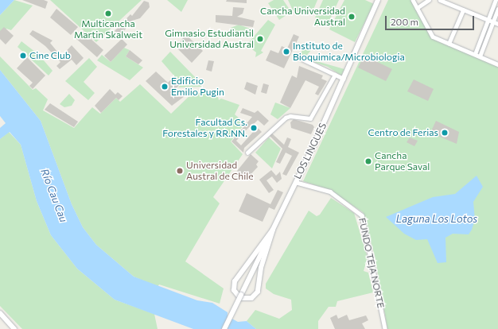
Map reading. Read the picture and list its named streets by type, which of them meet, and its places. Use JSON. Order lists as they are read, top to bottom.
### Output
{
  "streets": {
    "main road": ["LOS LINGUES"],
    "street": ["FUNDO TEJA NORTE"]
  },
  "crossings": [
    ["LOS LINGUES", "FUNDO TEJA NORTE"]
  ],
  "water": ["Río Cau Cau", "Laguna Los Lotos"],
  "places": [
    "Multicancha Martin Skalweit",
    "Cancha Universidad Austral",
    "Gimnasio Estudiantil Universidad Austral",
    "Instituto de Bioquimica/Microbiologia",
    "Cine Club",
    "Edificio Emilio Pugin",
    "Facultad Cs. Forestales y RR.NN.",
    "Centro de Ferias",
    "Cancha Parque Saval",
    "Universidad Austral de Chile"
  ],
  "scale_bar": "200 m"
}
